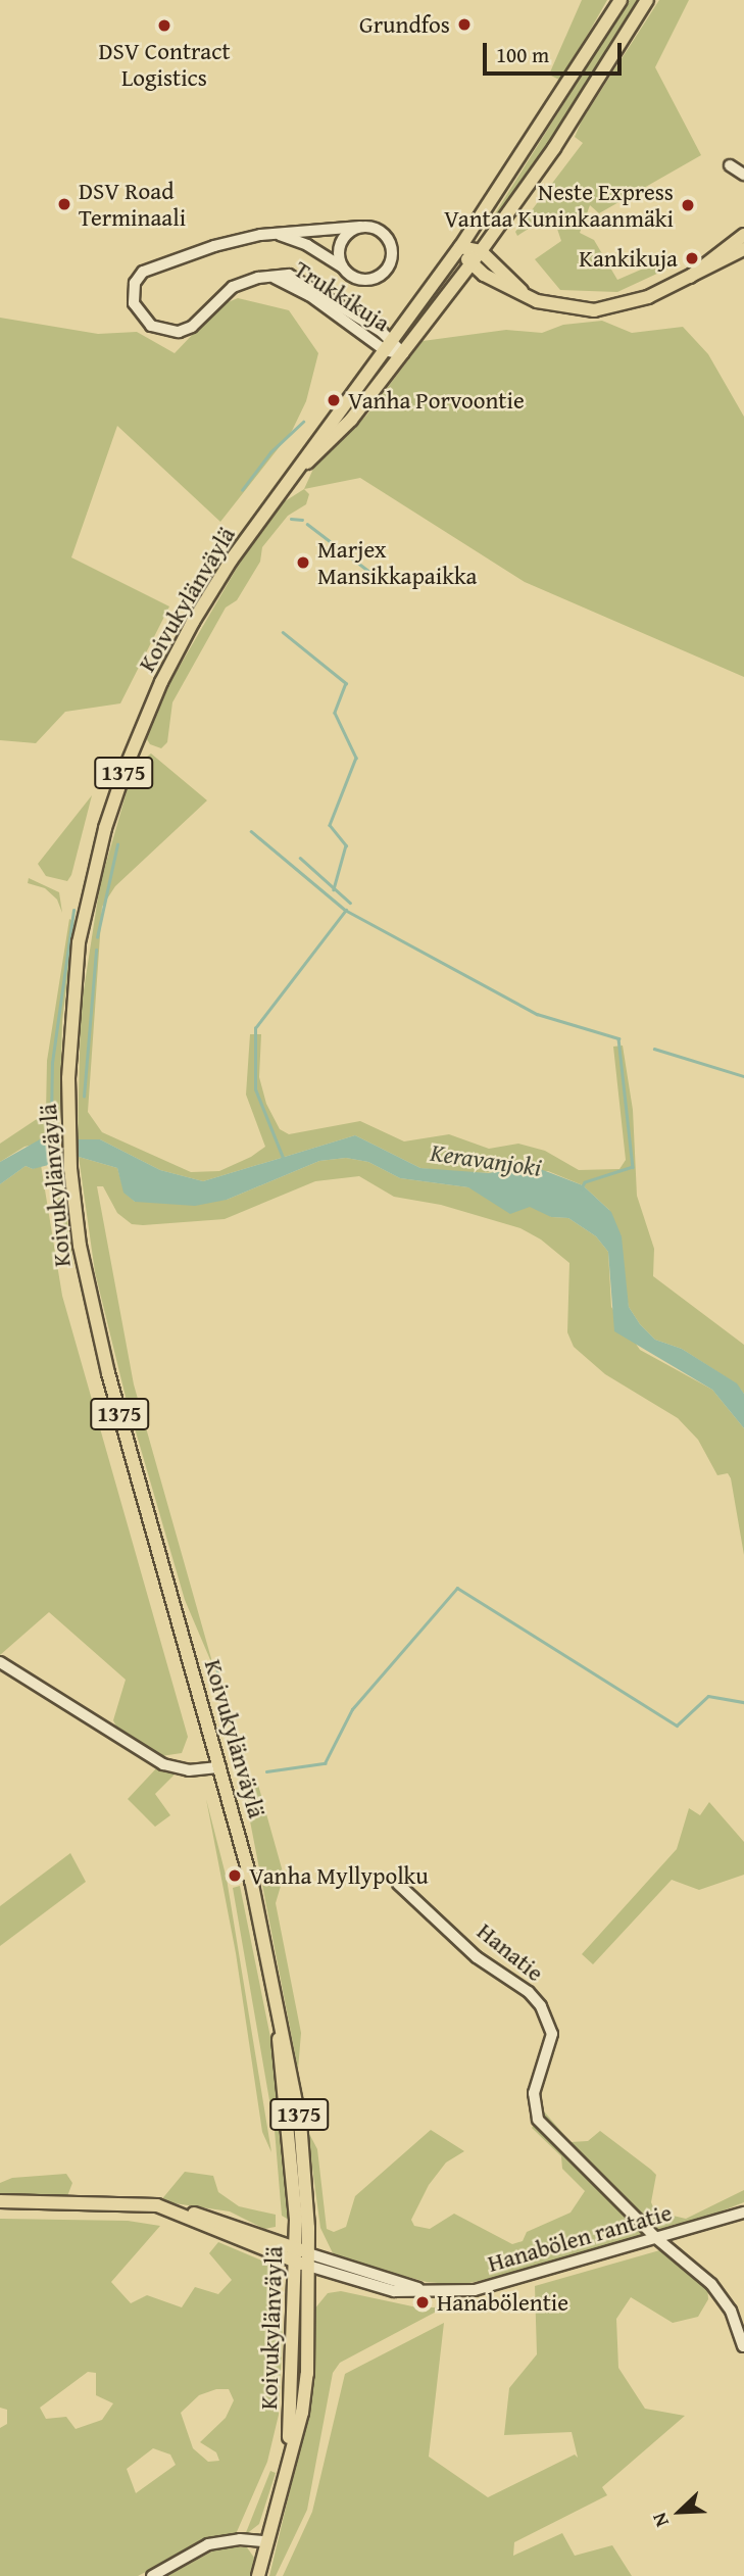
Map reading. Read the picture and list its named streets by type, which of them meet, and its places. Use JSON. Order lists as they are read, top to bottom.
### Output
{
  "streets": {
    "main road": ["Koivukylänväylä", "1375"],
    "street": ["Trukkikuja", "Hanatie", "Hanabölen rantatie"]
  },
  "crossings": [
    ["Trukkikuja", "Koivukylänväylä"],
    ["Koivukylänväylä", "Hanabölen rantatie"],
    ["Hanatie", "Hanabölen rantatie"]
  ],
  "water": ["Keravanjoki"],
  "places": [
    "Grundfos",
    "DSV Contract Logistics",
    "DSV Road Terminaali",
    "Neste Express Vantaa Kuninkaanmäki",
    "Kankikuja",
    "Vanha Porvoontie",
    "Marjex Mansikkapaikka",
    "Vanha Myllypolku",
    "Hanabölentie"
  ],
  "scale_bar": "100 m",
  "north": "bottom left"
}
